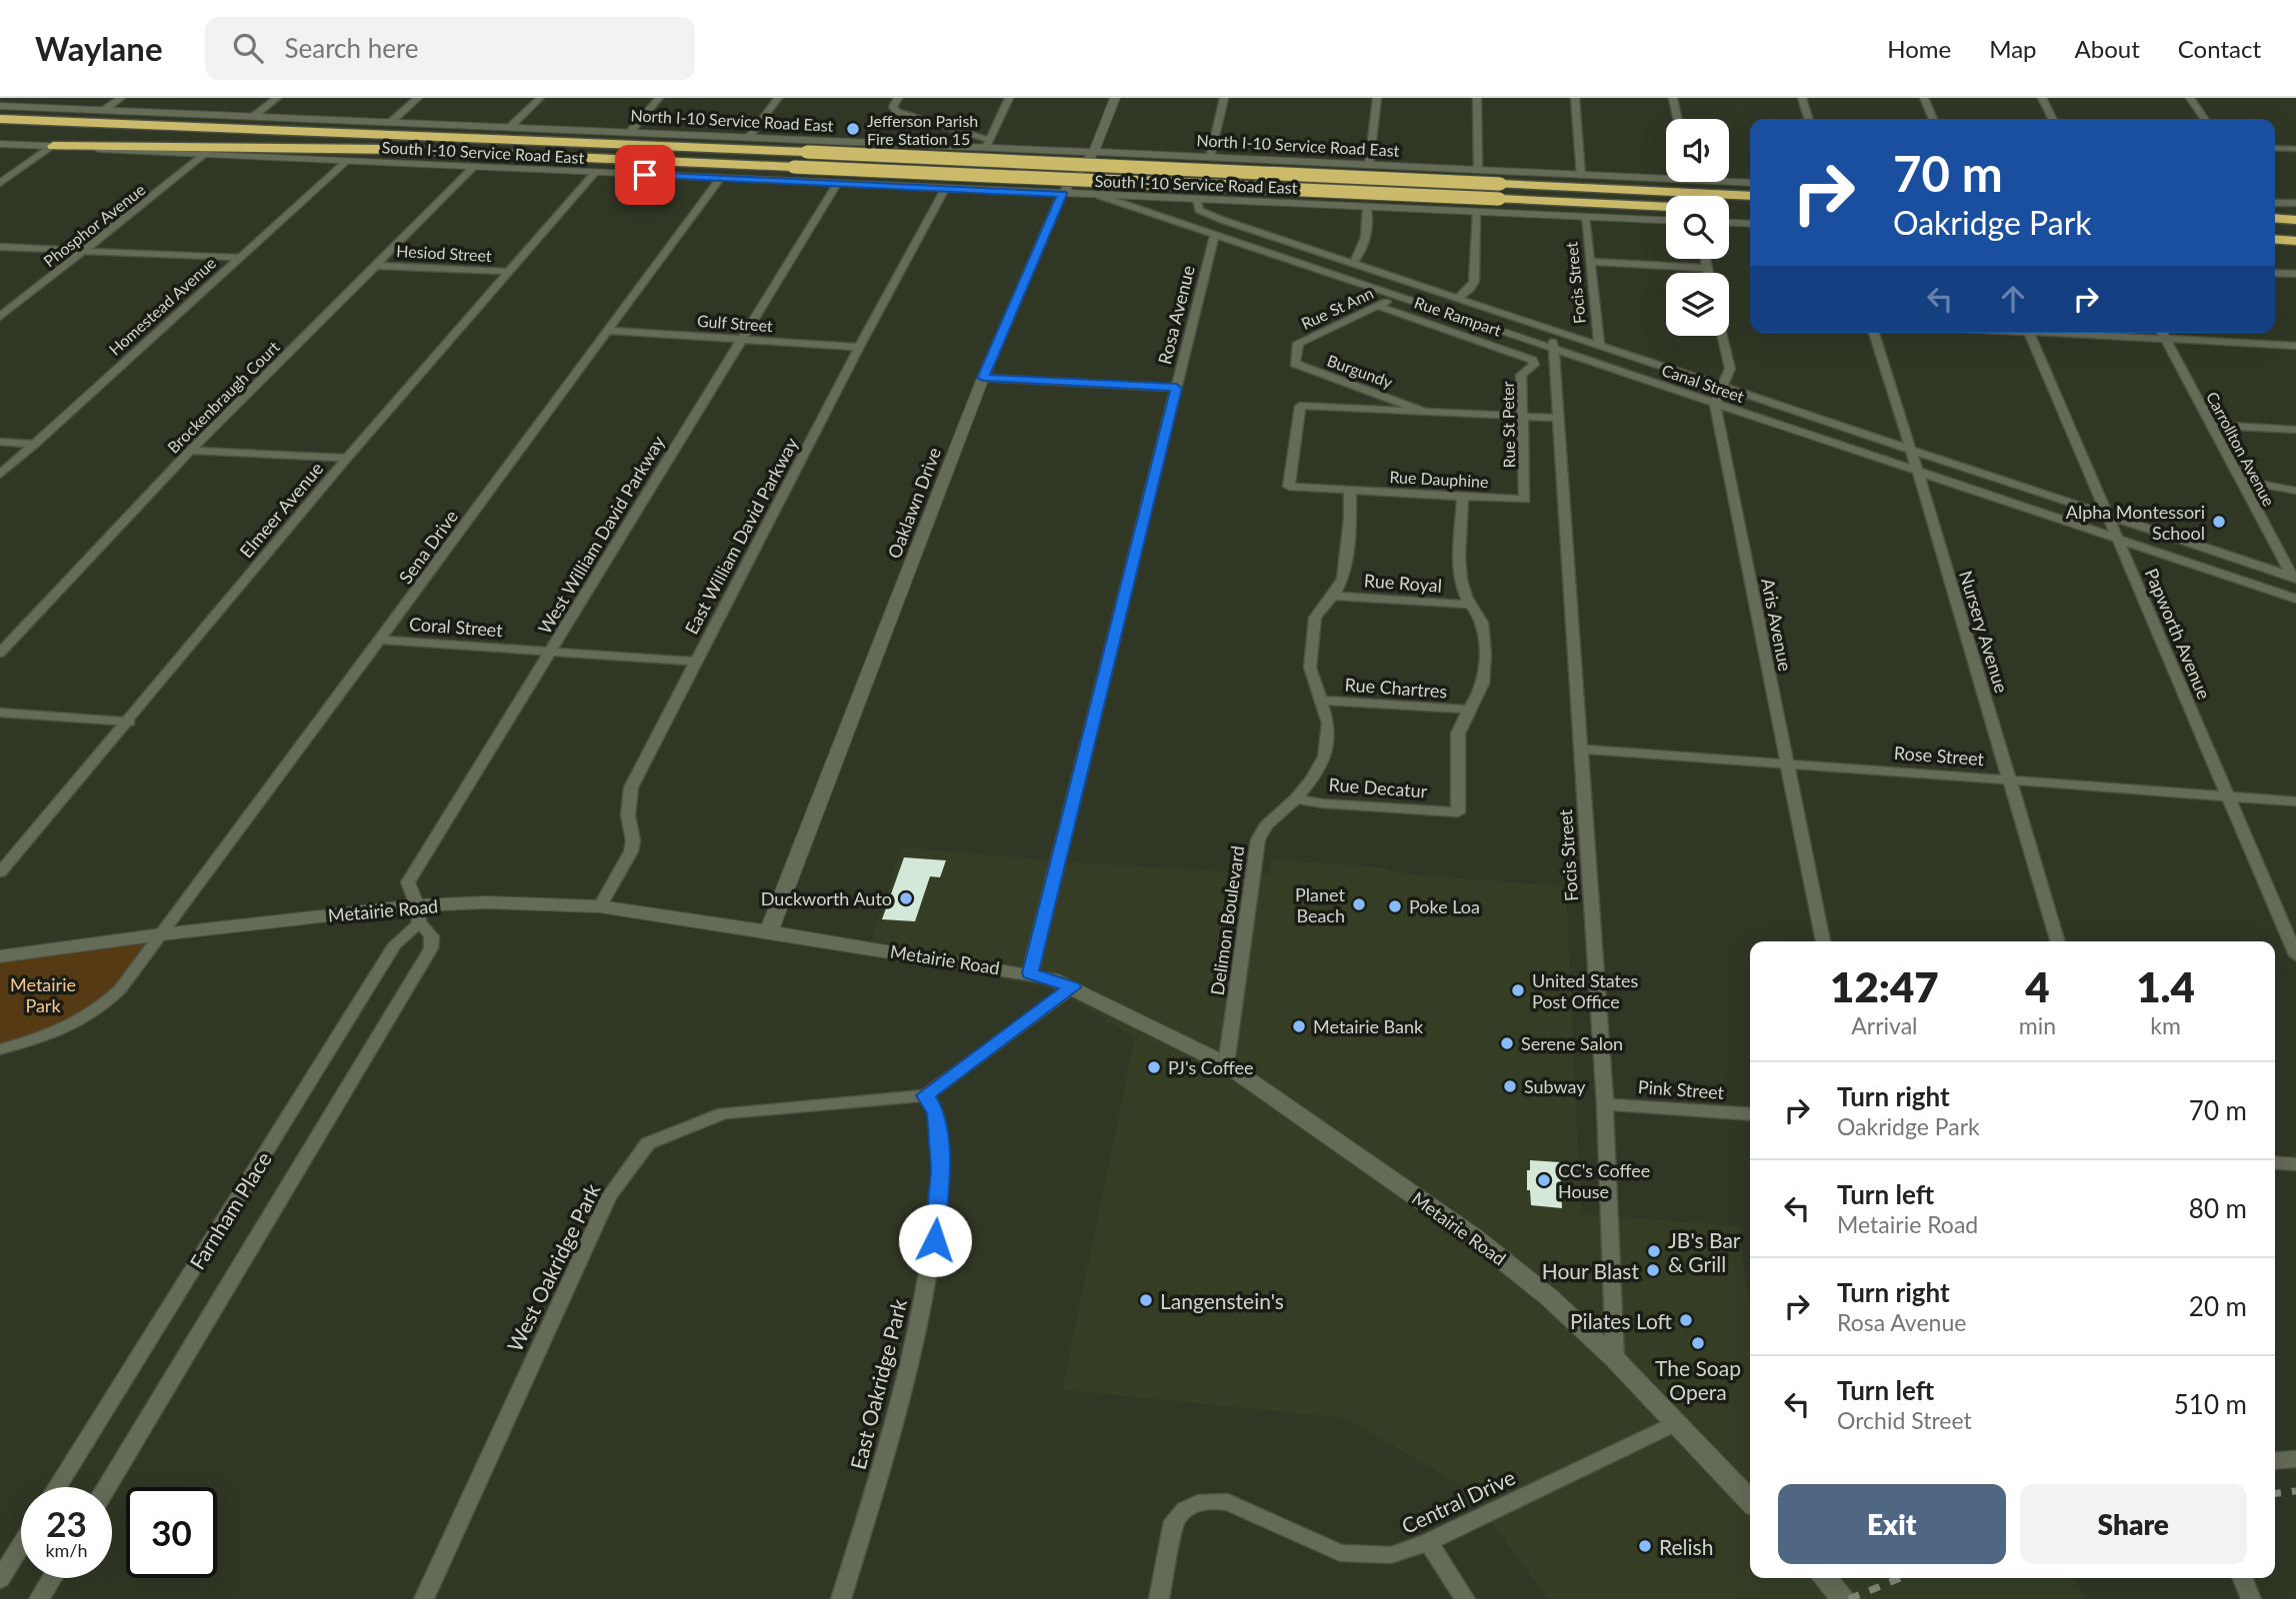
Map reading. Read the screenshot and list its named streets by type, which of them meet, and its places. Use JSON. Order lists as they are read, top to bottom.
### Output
{
  "streets": {
    "street": [
      "North I-10 Service Road East",
      "South I-10 Service Road East",
      "Phosphor Avenue",
      "Hesiod Street",
      "Focis Street",
      "Homestead Avenue",
      "Rue St Ann",
      "Rosa Avenue",
      "Rue Rampart",
      "Gulf Street",
      "Burgundy",
      "Canal Street",
      "Brockenbraugh Court",
      "Rue St Peter",
      "Carrollton Avenue",
      "Rue Dauphine",
      "Oaklawn Drive",
      "Elmeer Avenue",
      "West William David Parkway",
      "East William David Parkway",
      "Sena Drive",
      "Rue Royal",
      "Aris Avenue",
      "Coral Street",
      "Nursery Avenue",
      "Papworth Avenue",
      "Rue Chartres",
      "Rose Street",
      "Rue Decatur",
      "Metairie Road",
      "Delimon Boulevard",
      "Pink Street",
      "Farnham Place",
      "West Oakridge Park",
      "East Oakridge Park",
      "Central Drive"
    ]
  },
  "crossings": [
    ["North I-10 Service Road East", "Oaklawn Drive"],
    ["South I-10 Service Road East", "Phosphor Avenue"],
    ["South I-10 Service Road East", "Focis Street"],
    ["South I-10 Service Road East", "Homestead Avenue"],
    ["South I-10 Service Road East", "Canal Street"],
    ["South I-10 Service Road East", "Brockenbraugh Court"],
    ["South I-10 Service Road East", "Oaklawn Drive"],
    ["South I-10 Service Road East", "Elmeer Avenue"],
    ["South I-10 Service Road East", "West William David Parkway"],
    ["South I-10 Service Road East", "East William David Parkway"],
    ["South I-10 Service Road East", "Sena Drive"],
    ["Hesiod Street", "Brockenbraugh Court"],
    ["Hesiod Street", "Elmeer Avenue"],
    ["Focis Street", "Burgundy"],
    ["Focis Street", "Canal Street"],
    ["Focis Street", "Rose Street"],
    ["Focis Street", "Metairie Road"],
    ["Focis Street", "Pink Street"],
    ["Rue St Ann", "Rue Rampart"],
    ["Rue St Ann", "Burgundy"],
    ["Rue St Ann", "Canal Street"],
    ["Rosa Avenue", "Canal Street"],
    ["Rosa Avenue", "Metairie Road"],
    ["Rue Rampart", "Rue St Peter"],
    ["Gulf Street", "West William David Parkway"],
    ["Gulf Street", "East William David Parkway"],
    ["Gulf Street", "Sena Drive"],
    ["Burgundy", "Rue St Peter"],
    ["Burgundy", "Rue Dauphine"],
    ["Canal Street", "Carrollton Avenue"],
    ["Canal Street", "Aris Avenue"],
    ["Canal Street", "Nursery Avenue"],
    ["Canal Street", "Papworth Avenue"],
    ["Rue St Peter", "Rue Dauphine"],
    ["Oaklawn Drive", "Metairie Road"],
    ["West William David Parkway", "Coral Street"],
    ["West William David Parkway", "Metairie Road"],
    ["West William David Parkway", "Farnham Place"],
    ["East William David Parkway", "Coral Street"],
    ["East William David Parkway", "Metairie Road"],
    ["Sena Drive", "Coral Street"],
    ["Sena Drive", "Metairie Road"],
    ["Aris Avenue", "Rose Street"],
    ["Nursery Avenue", "Rose Street"],
    ["Papworth Avenue", "Rose Street"],
    ["Rue Chartres", "Rue Decatur"],
    ["Rue Decatur", "Delimon Boulevard"],
    ["Metairie Road", "Delimon Boulevard"],
    ["Metairie Road", "Farnham Place"],
    ["Metairie Road", "Central Drive"],
    ["West Oakridge Park", "East Oakridge Park"]
  ],
  "parks": ["Metairie Park"],
  "places": [
    "Jefferson Parish Fire Station 15",
    "Alpha Montessori School",
    "Duckworth Auto",
    "Planet Beach",
    "Poke Loa",
    "United States Post Office",
    "Metairie Bank",
    "Serene Salon",
    "PJ's Coffee",
    "Subway",
    "CC's Coffee House",
    "JB's Bar & Grill",
    "Hour Blast",
    "Langenstein's",
    "Pilates Loft",
    "The Soap Opera",
    "Relish"
  ],
  "page": {
    "header": "Waylane",
    "search": "Search here",
    "nav": [
      "Home",
      "Map",
      "About",
      "Contact"
    ],
    "turn": ["70 m", "Oakridge Park"],
    "eta": [
      "12:47",
      "Arrival",
      "4",
      "min",
      "1.4",
      "km"
    ],
    "list": [
      {
        "name": "Turn right",
        "note": "Oakridge Park",
        "value": "70 m"
      },
      {
        "name": "Turn left",
        "note": "Metairie Road",
        "value": "80 m"
      },
      {
        "name": "Turn right",
        "note": "Rosa Avenue",
        "value": "20 m"
      },
      {
        "name": "Turn left",
        "note": "Orchid Street",
        "value": "510 m"
      }
    ],
    "buttons": ["Exit", "Share"],
    "speed": "23 km/h",
    "limit": "30"
  }
}
